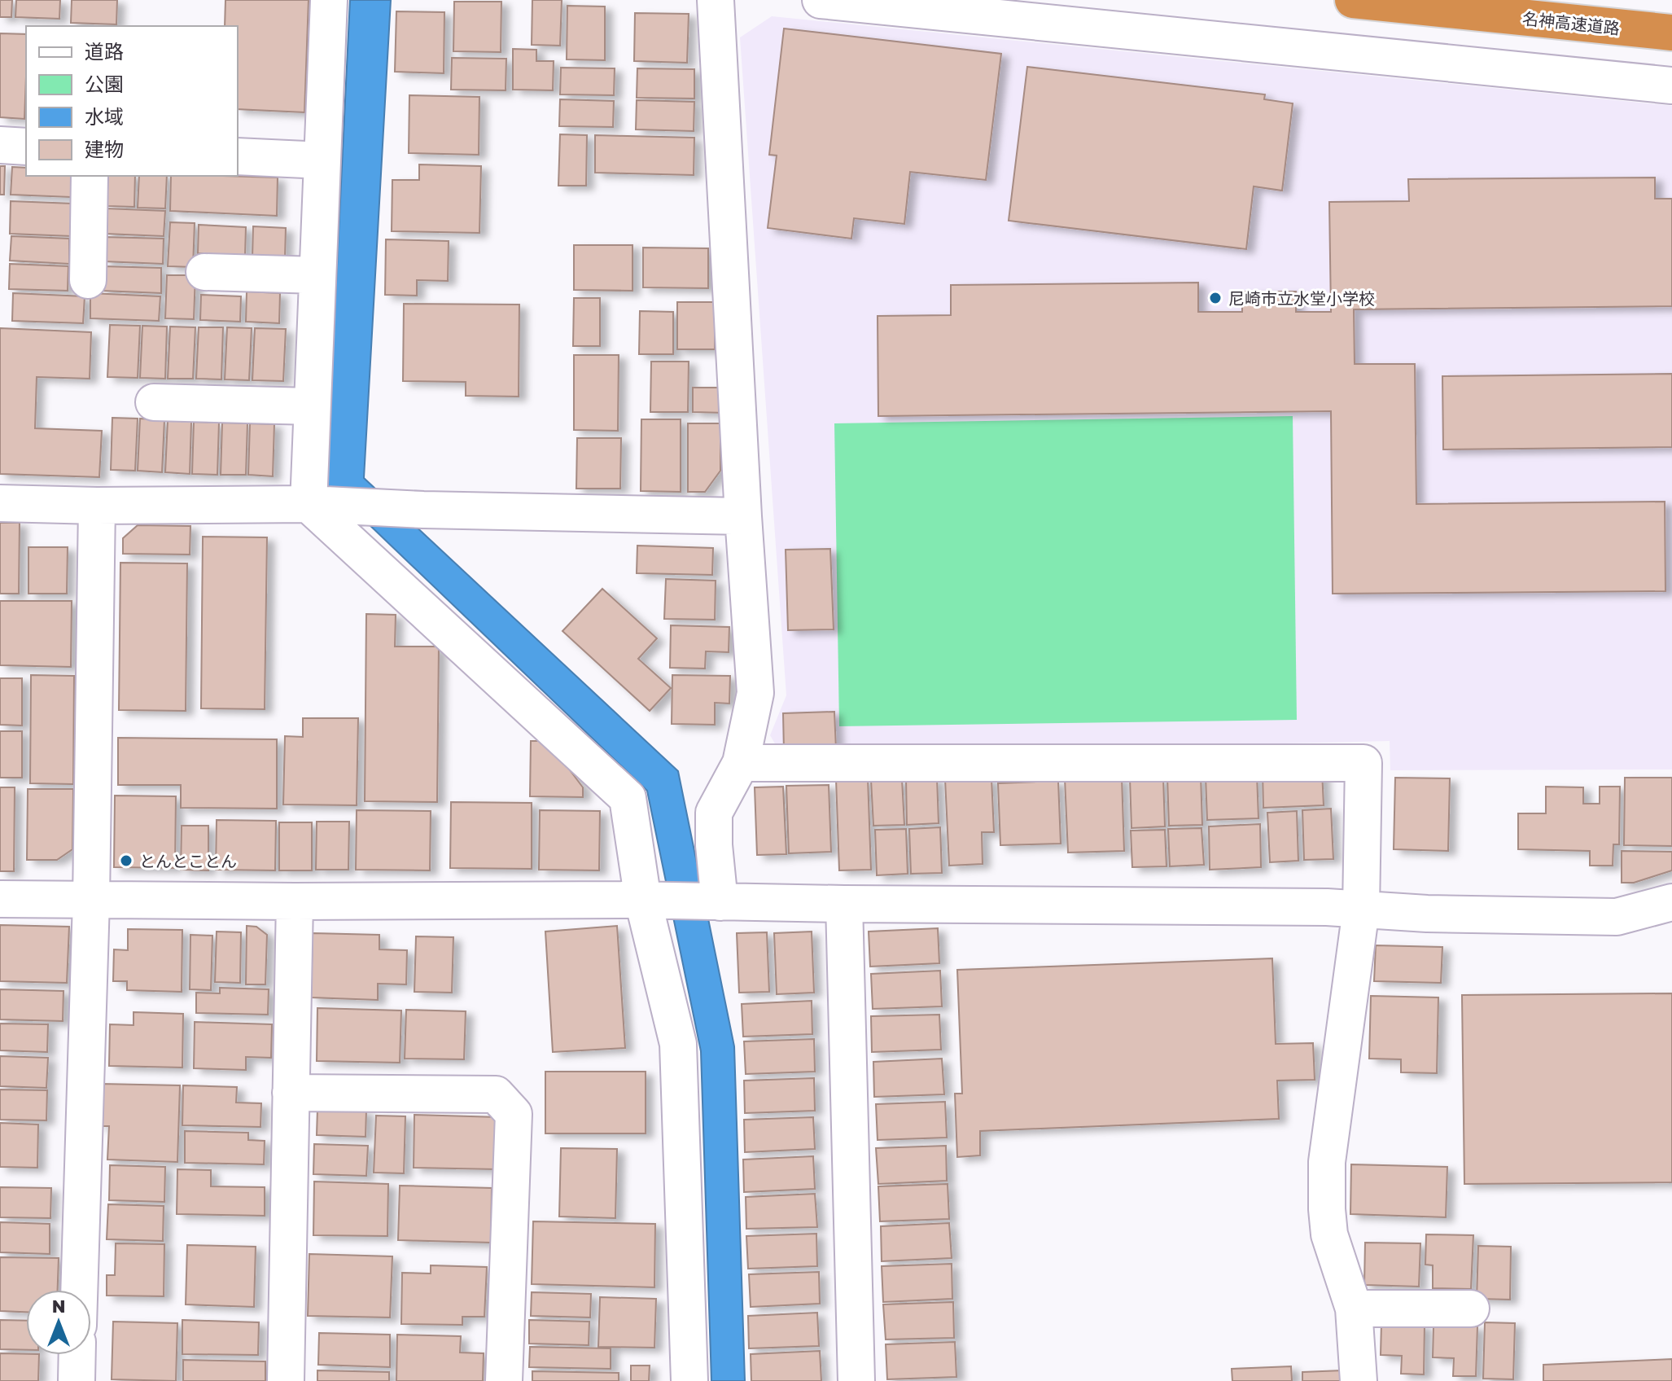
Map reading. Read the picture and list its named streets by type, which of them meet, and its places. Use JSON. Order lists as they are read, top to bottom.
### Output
{
  "streets": {
    "highway": ["名神高速道路"]
  },
  "places": ["尼崎市立水堂小学校", "とんとことん"],
  "legend": [
    "道路",
    "公園",
    "水域",
    "建物"
  ],
  "north": "top"
}
